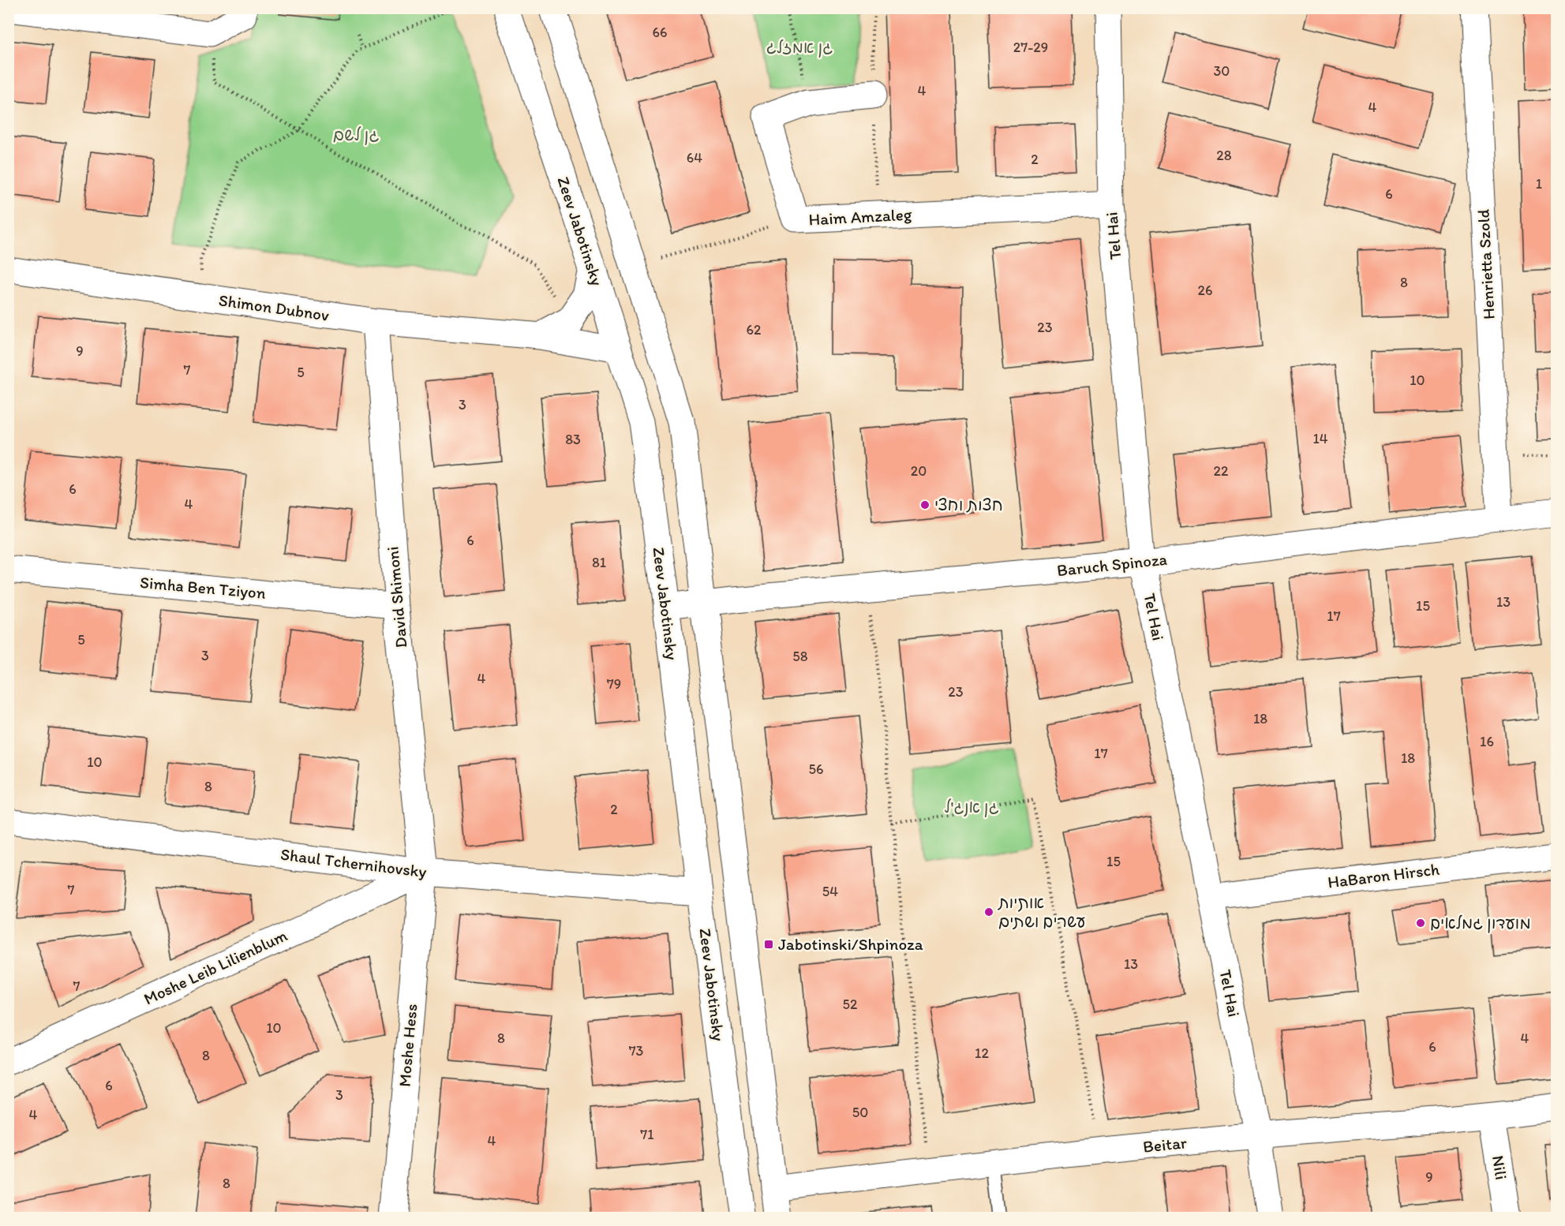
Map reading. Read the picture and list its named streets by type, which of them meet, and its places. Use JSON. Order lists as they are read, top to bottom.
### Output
{
  "streets": {
    "street": [
      "Haim Amzaleg",
      "Zeev Jabotinsky",
      "Tel Hai",
      "Henrietta Szold",
      "Shimon Dubnov",
      "Baruch Spinoza",
      "Simha Ben Tziyon",
      "David Shimoni",
      "Shaul Tchernihovsky",
      "HaBaron Hirsch",
      "Moshe Leib Lilienblum",
      "Moshe Hess",
      "Beitar",
      "Nili"
    ]
  },
  "crossings": [
    ["Haim Amzaleg", "Tel Hai"],
    ["Zeev Jabotinsky", "Shimon Dubnov"],
    ["Zeev Jabotinsky", "Baruch Spinoza"],
    ["Zeev Jabotinsky", "Shaul Tchernihovsky"],
    ["Tel Hai", "Baruch Spinoza"],
    ["Tel Hai", "HaBaron Hirsch"],
    ["Tel Hai", "Beitar"],
    ["Henrietta Szold", "Baruch Spinoza"],
    ["Shimon Dubnov", "David Shimoni"],
    ["Simha Ben Tziyon", "David Shimoni"],
    ["David Shimoni", "Shaul Tchernihovsky"],
    ["David Shimoni", "Moshe Leib Lilienblum"],
    ["David Shimoni", "Moshe Hess"],
    ["Shaul Tchernihovsky", "Moshe Leib Lilienblum"],
    ["Shaul Tchernihovsky", "Moshe Hess"],
    ["Moshe Leib Lilienblum", "Moshe Hess"],
    ["Beitar", "Nili"]
  ],
  "parks": ["גן אמזלג", "גן לשם", "גן אנג'ל"],
  "places": {
    "other": ["חצות וחצי", "אותיות עשרים ושתים", "מועדון גמלאים"],
    "transit": ["Jabotinski/Shpinoza"]
  },
  "house_numbers": [
    "66",
    "27-29",
    "30",
    "4",
    "4",
    "28",
    "64",
    "2",
    "1",
    "6",
    "8",
    "26",
    "23",
    "62",
    "9",
    "7",
    "5",
    "10",
    "3",
    "14",
    "83",
    "20",
    "22",
    "6",
    "4",
    "6",
    "81",
    "13",
    "15",
    "17",
    "5",
    "3",
    "58",
    "4",
    "79",
    "23",
    "18",
    "16",
    "17",
    "18",
    "10",
    "56",
    "8",
    "2",
    "15",
    "7",
    "54",
    "13",
    "7",
    "52",
    "10",
    "8",
    "4",
    "6",
    "73",
    "12",
    "8",
    "6",
    "3",
    "50",
    "4",
    "71",
    "4",
    "9",
    "8"
  ]
}
